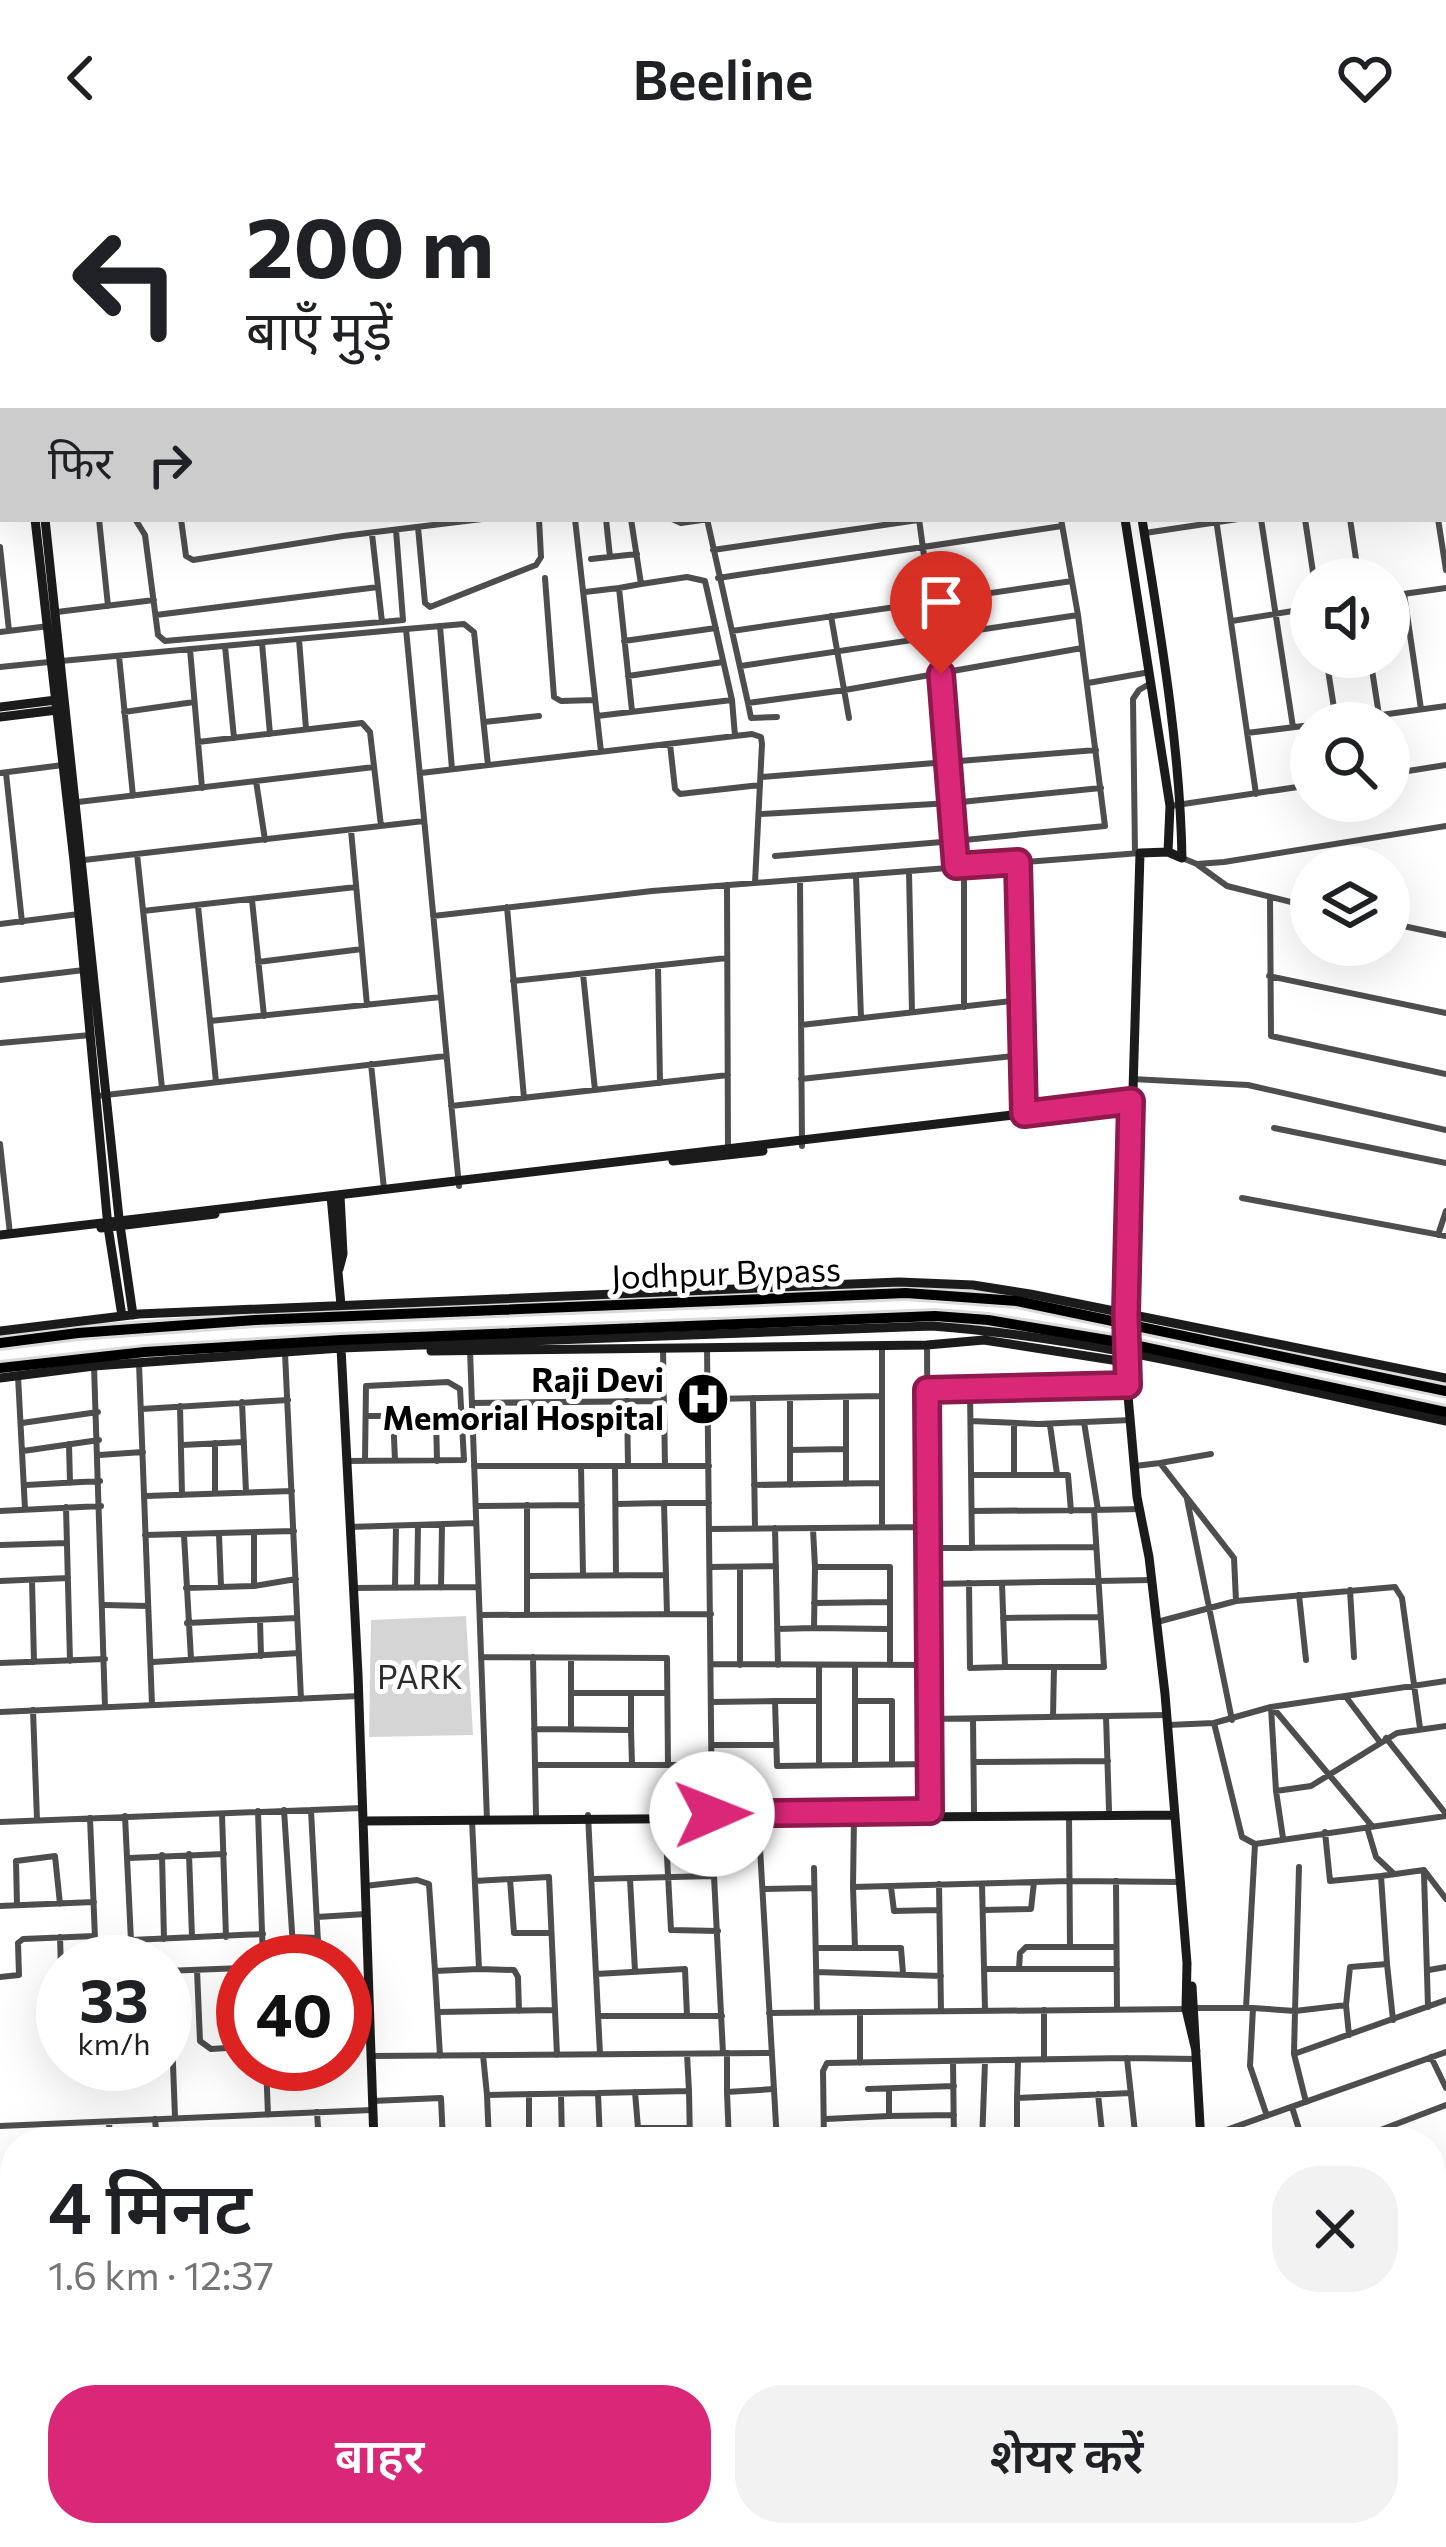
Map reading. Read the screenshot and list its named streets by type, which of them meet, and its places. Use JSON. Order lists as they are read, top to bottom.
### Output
{
  "streets": {
    "highway": ["Jodhpur Bypass"]
  },
  "parks": ["PARK"],
  "places": {
    "hospital": ["Raji Devi Memorial Hospital"]
  },
  "page": {
    "header": "Beeline",
    "turn": ["200 m", "बाएँ मुड़ें"],
    "then": "फिर",
    "speed": "33 km/h",
    "limit": "40",
    "heading": ["4 मिनट", "1.6 km · 12:37"],
    "buttons": ["बाहर", "शेयर करें"]
  }
}
